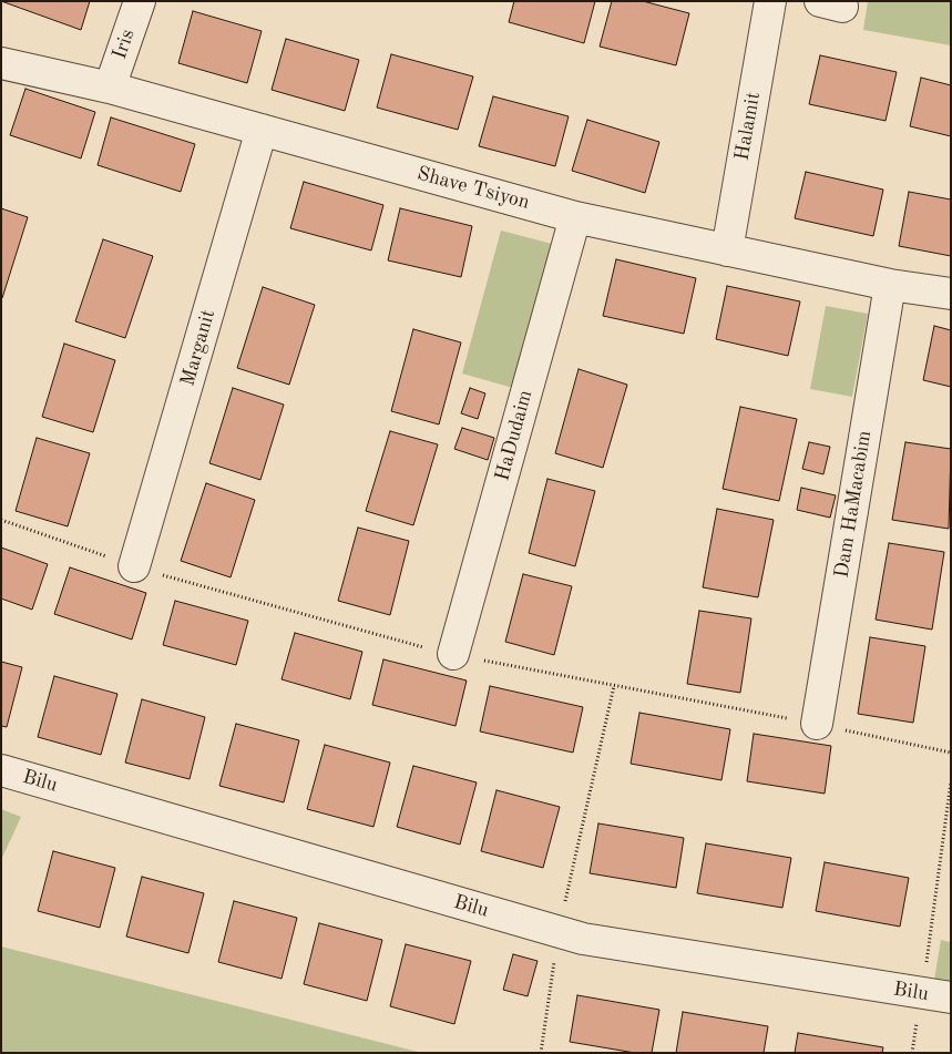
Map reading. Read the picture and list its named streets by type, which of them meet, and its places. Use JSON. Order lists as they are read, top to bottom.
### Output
{
  "streets": {
    "street": [
      "Iris",
      "Halamit",
      "Shave Tsiyon",
      "Marganit",
      "HaDudaim",
      "Dam HaMacabim",
      "Bilu"
    ]
  },
  "crossings": [
    ["Iris", "Shave Tsiyon"],
    ["Halamit", "Shave Tsiyon"],
    ["Shave Tsiyon", "Marganit"],
    ["Shave Tsiyon", "HaDudaim"],
    ["Shave Tsiyon", "Dam HaMacabim"]
  ]
}
